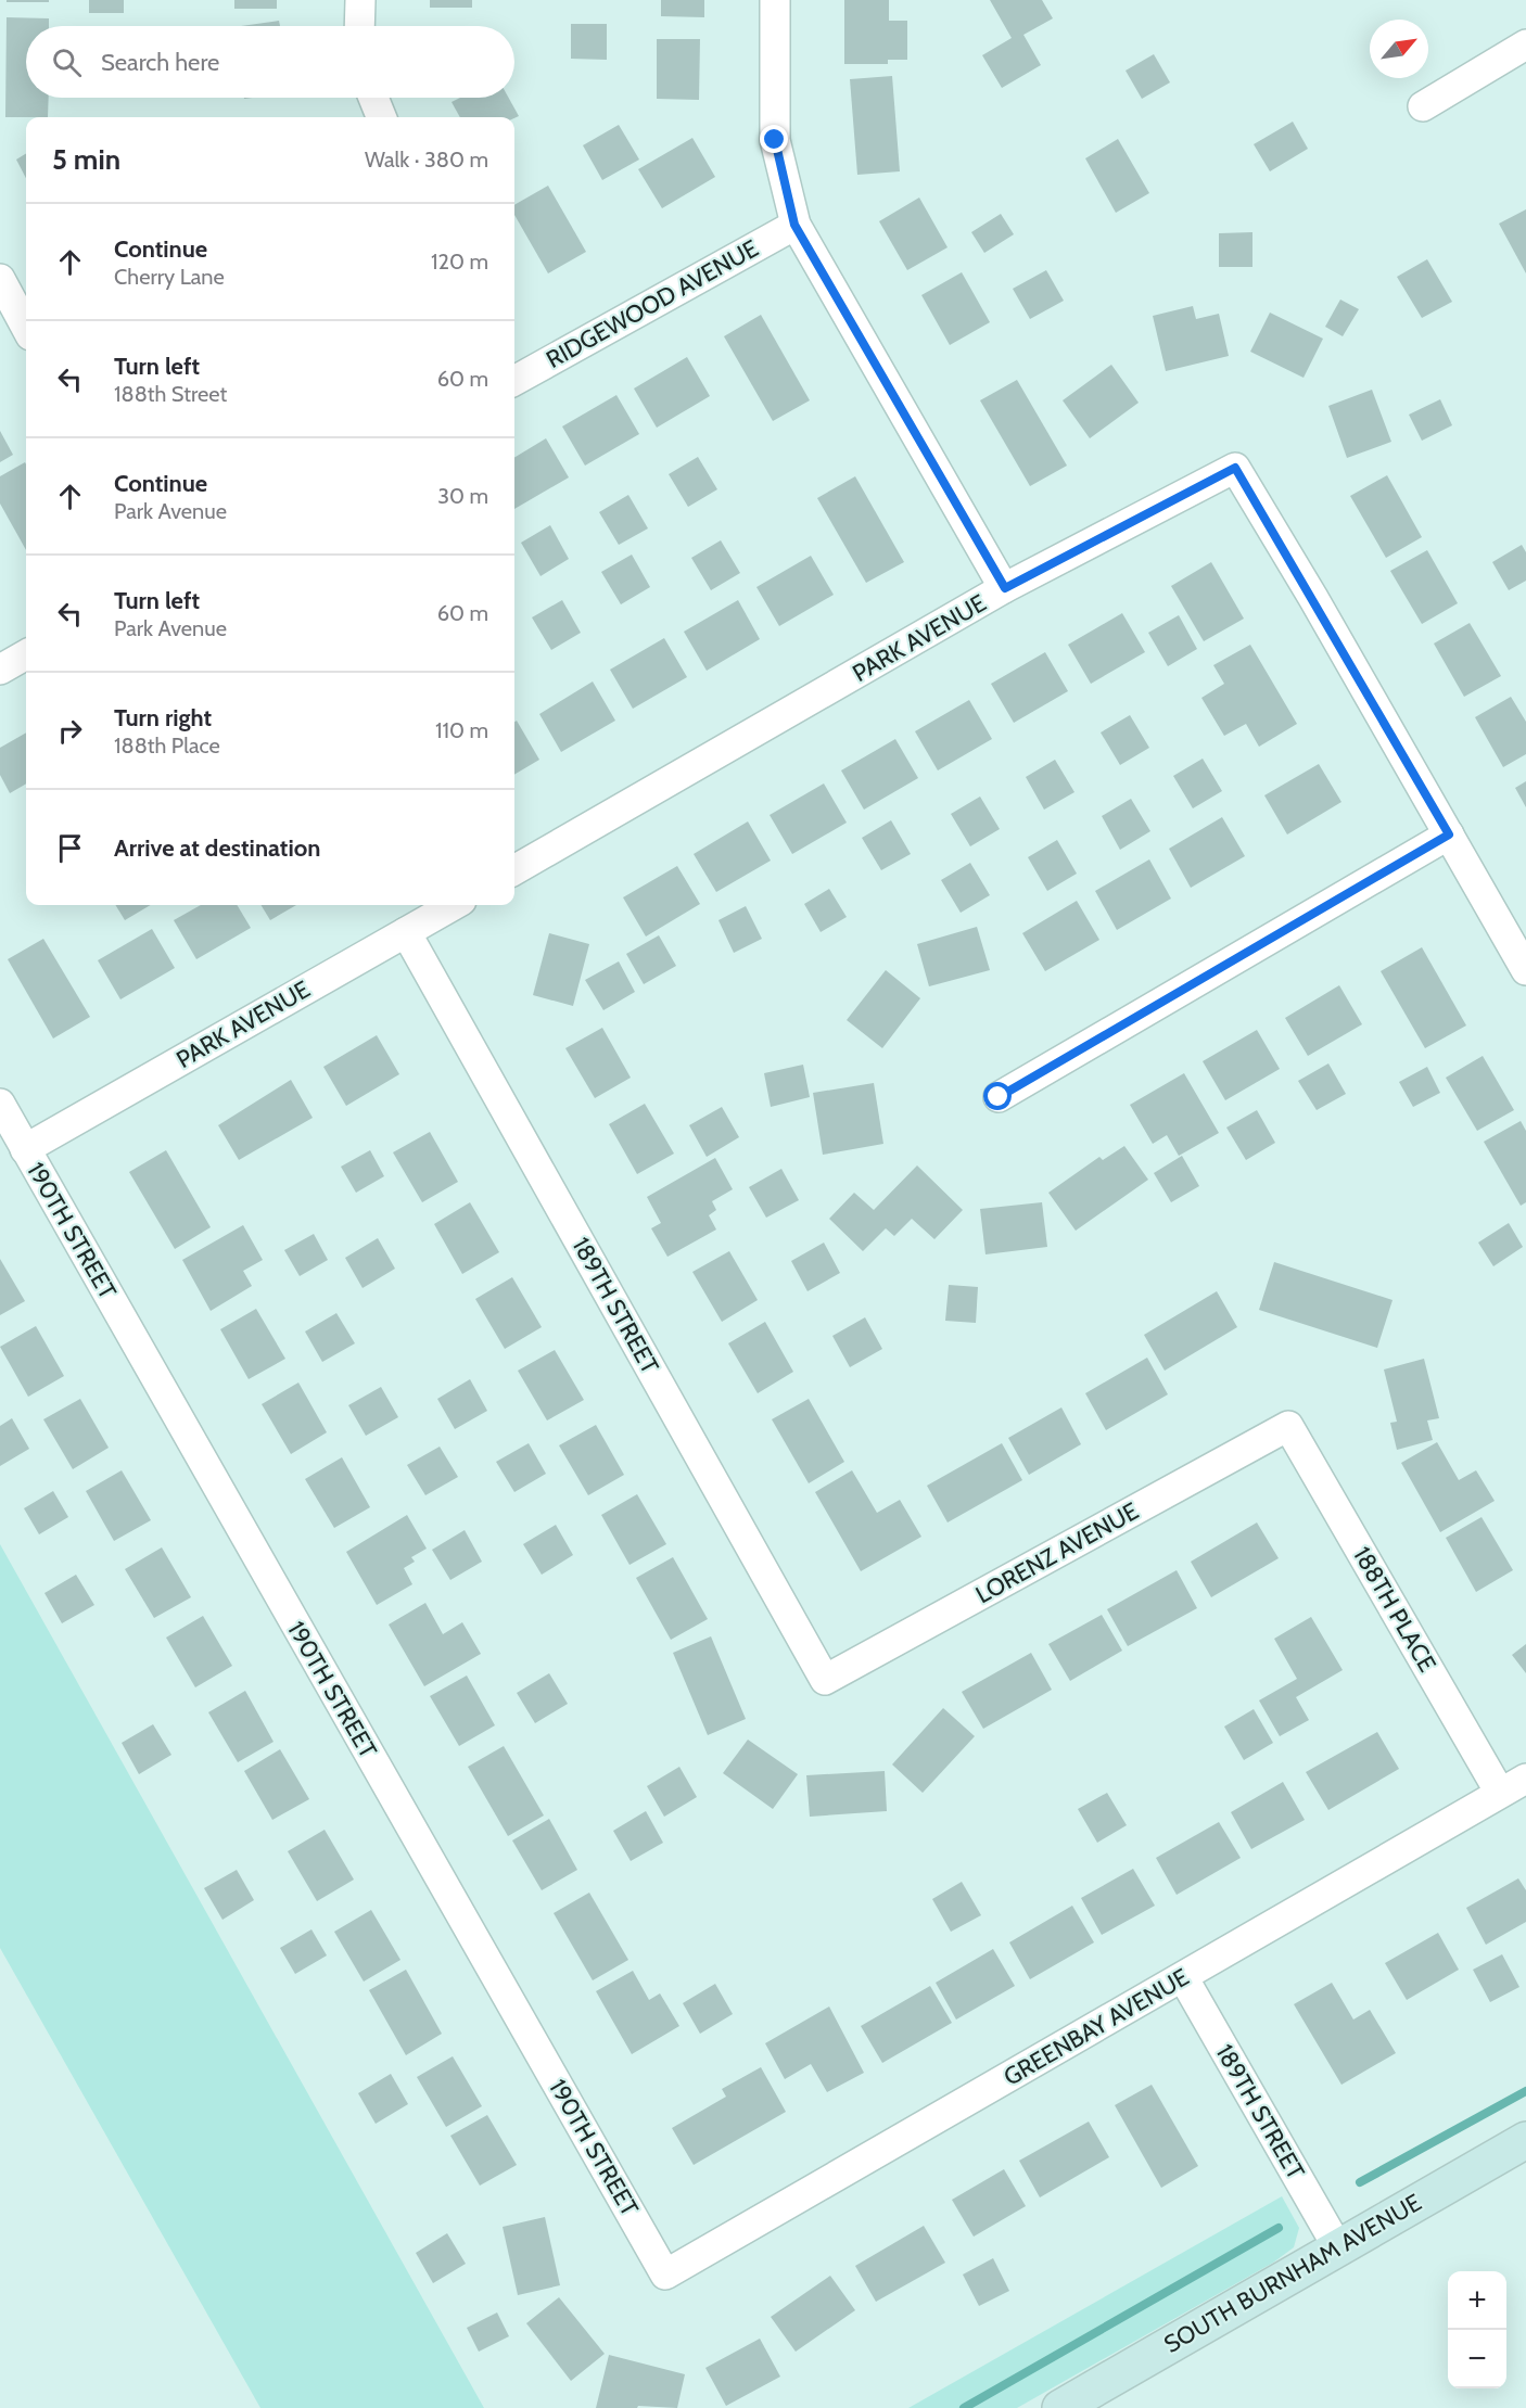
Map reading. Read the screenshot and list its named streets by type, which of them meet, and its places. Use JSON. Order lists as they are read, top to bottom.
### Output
{
  "streets": {
    "main road": ["SOUTH BURNHAM AVENUE"],
    "street": [
      "RIDGEWOOD AVENUE",
      "PARK AVENUE",
      "190TH STREET",
      "189TH STREET",
      "LORENZ AVENUE",
      "188TH PLACE",
      "GREENBAY AVENUE"
    ]
  },
  "crossings": [
    ["PARK AVENUE", "190TH STREET"],
    ["PARK AVENUE", "189TH STREET"],
    ["190TH STREET", "GREENBAY AVENUE"],
    ["189TH STREET", "LORENZ AVENUE"],
    ["189TH STREET", "GREENBAY AVENUE"],
    ["189TH STREET", "SOUTH BURNHAM AVENUE"],
    ["LORENZ AVENUE", "188TH PLACE"],
    ["188TH PLACE", "GREENBAY AVENUE"]
  ],
  "north": "top right",
  "page": {
    "search": "Search here",
    "heading": ["5 min", "Walk · 380 m"],
    "list": [
      ["Continue", "Cherry Lane", "120 m"],
      ["Turn left", "188th Street", "60 m"],
      ["Continue", "Park Avenue", "30 m"],
      ["Turn left", "Park Avenue", "60 m"],
      ["Turn right", "188th Place", "110 m"],
      "Arrive at destination"
    ],
    "map_buttons": ["+", "−"]
  }
}
